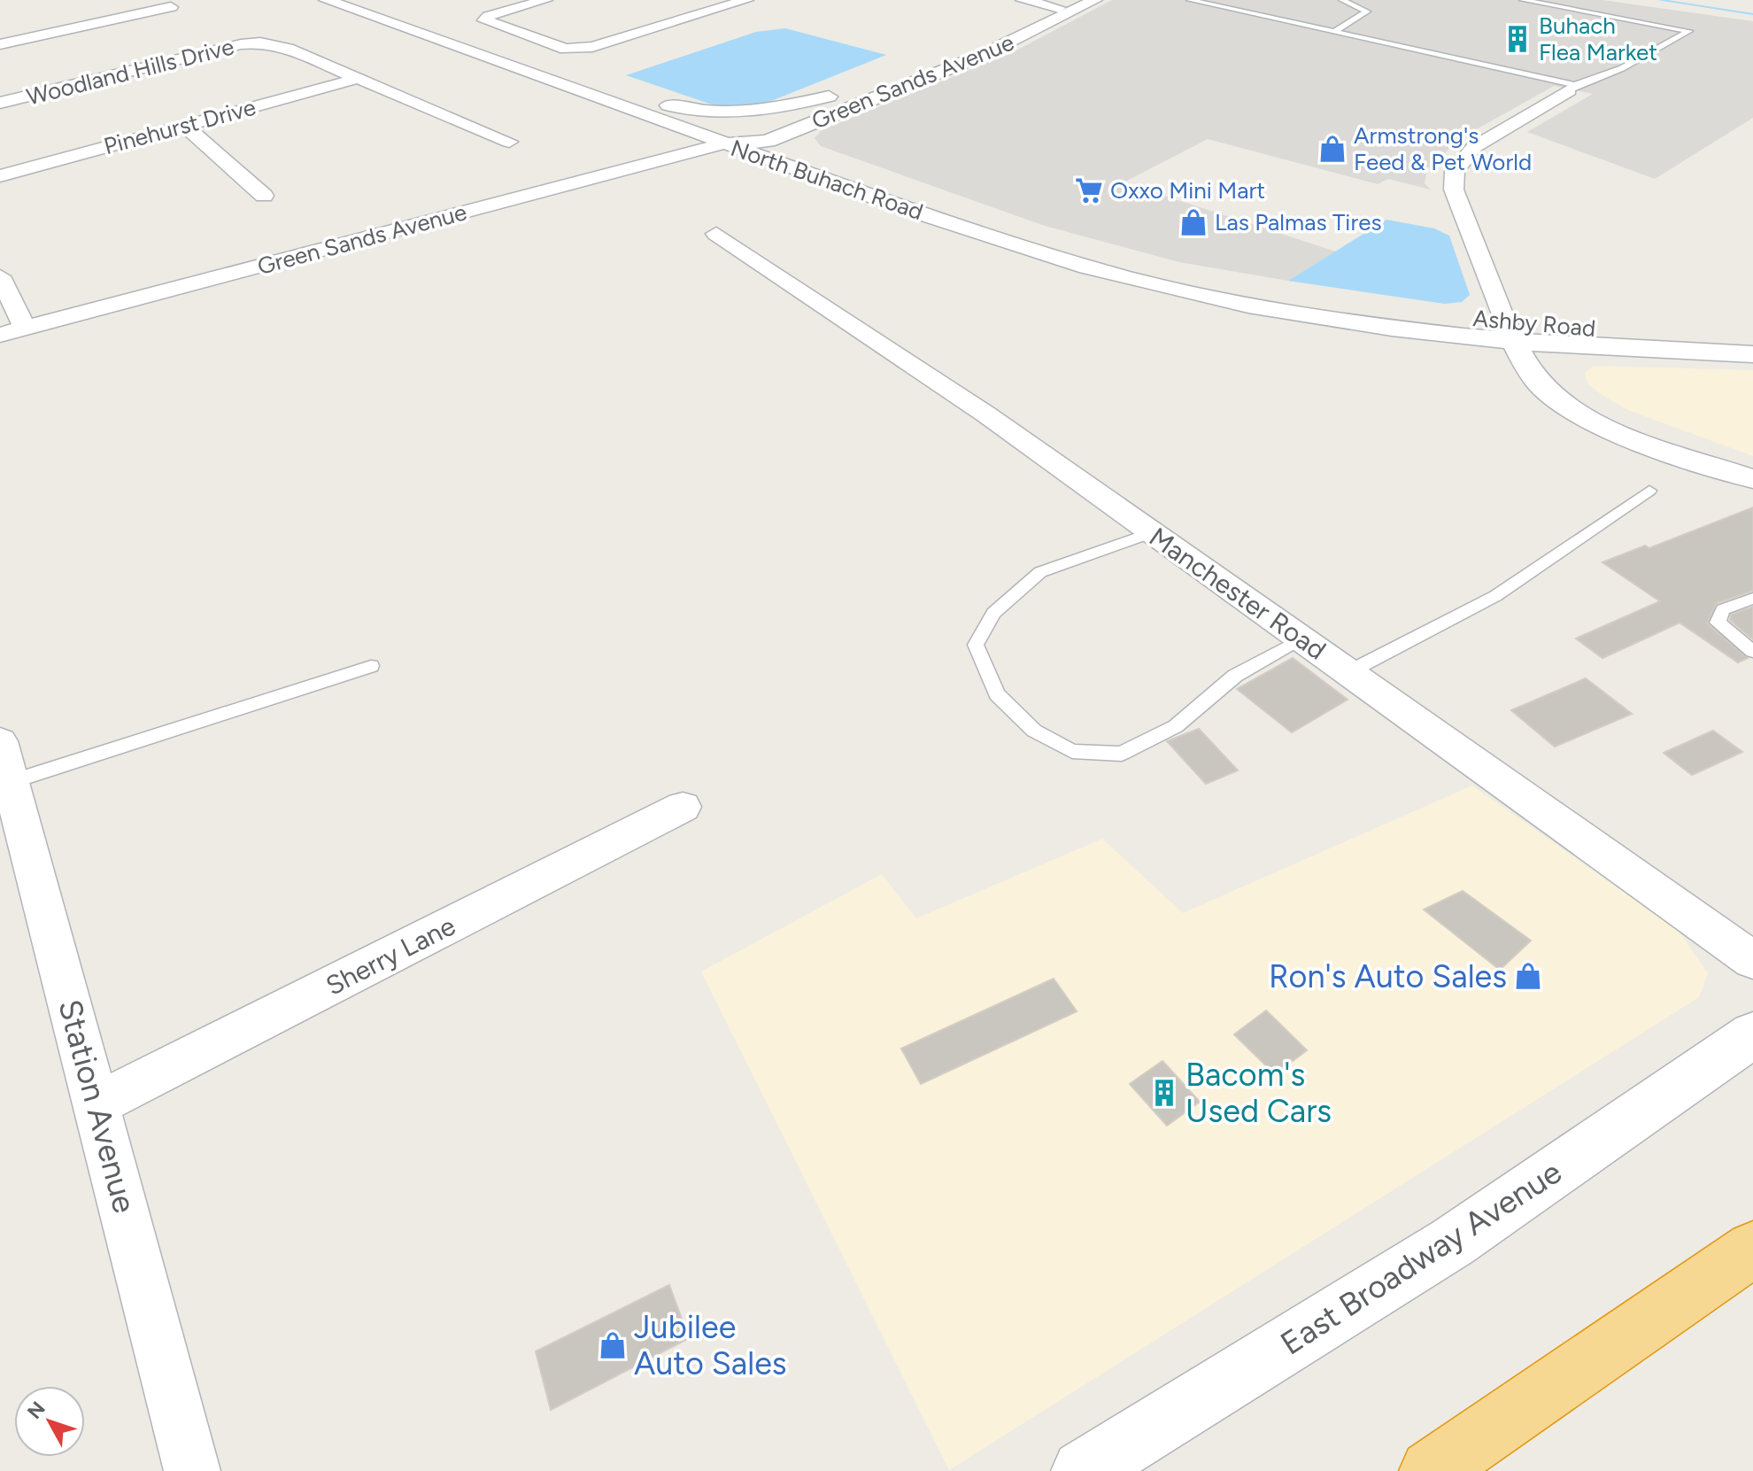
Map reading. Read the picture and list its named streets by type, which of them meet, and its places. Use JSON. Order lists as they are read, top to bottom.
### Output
{
  "streets": {
    "main road": [
      "Green Sands Avenue",
      "North Buhach Road",
      "Ashby Road",
      "East Broadway Avenue"
    ],
    "street": [
      "Woodland Hills Drive",
      "Pinehurst Drive",
      "Manchester Road",
      "Sherry Lane",
      "Station Avenue"
    ]
  },
  "crossings": [
    ["Woodland Hills Drive", "Pinehurst Drive"],
    ["Green Sands Avenue", "North Buhach Road"],
    ["North Buhach Road", "Ashby Road"],
    ["Sherry Lane", "Station Avenue"]
  ],
  "places": {
    "building": ["Buhach Flea Market", "Bacom's Used Cars"],
    "shop": [
      "Armstrong's Feed & Pet World",
      "Las Palmas Tires",
      "Ron's Auto Sales",
      "Jubilee Auto Sales"
    ],
    "supermarket": ["Oxxo Mini Mart"]
  },
  "north": "top left"
}
